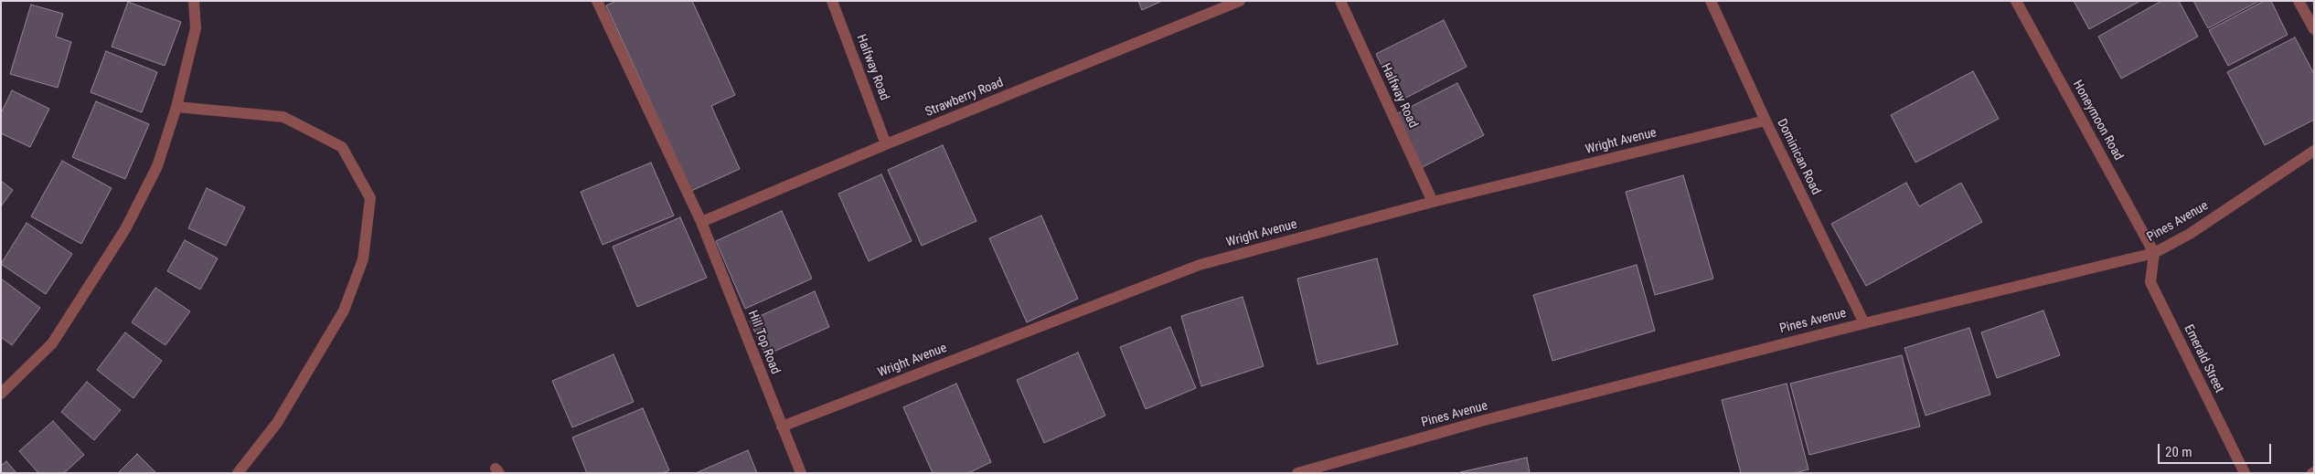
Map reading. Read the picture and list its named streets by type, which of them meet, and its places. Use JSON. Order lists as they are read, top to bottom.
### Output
{
  "streets": {
    "street": [
      "Halfway Road",
      "Strawberry Road",
      "Honeymoon Road",
      "Wright Avenue",
      "Dominican Road",
      "Pines Avenue",
      "Hill Top Road",
      "Emerald Street"
    ]
  },
  "crossings": [
    ["Halfway Road", "Strawberry Road"],
    ["Halfway Road", "Wright Avenue"],
    ["Strawberry Road", "Hill Top Road"],
    ["Honeymoon Road", "Pines Avenue"],
    ["Honeymoon Road", "Emerald Street"],
    ["Wright Avenue", "Dominican Road"],
    ["Wright Avenue", "Hill Top Road"],
    ["Dominican Road", "Pines Avenue"],
    ["Pines Avenue", "Emerald Street"]
  ],
  "scale_bar": "20 m"
}
